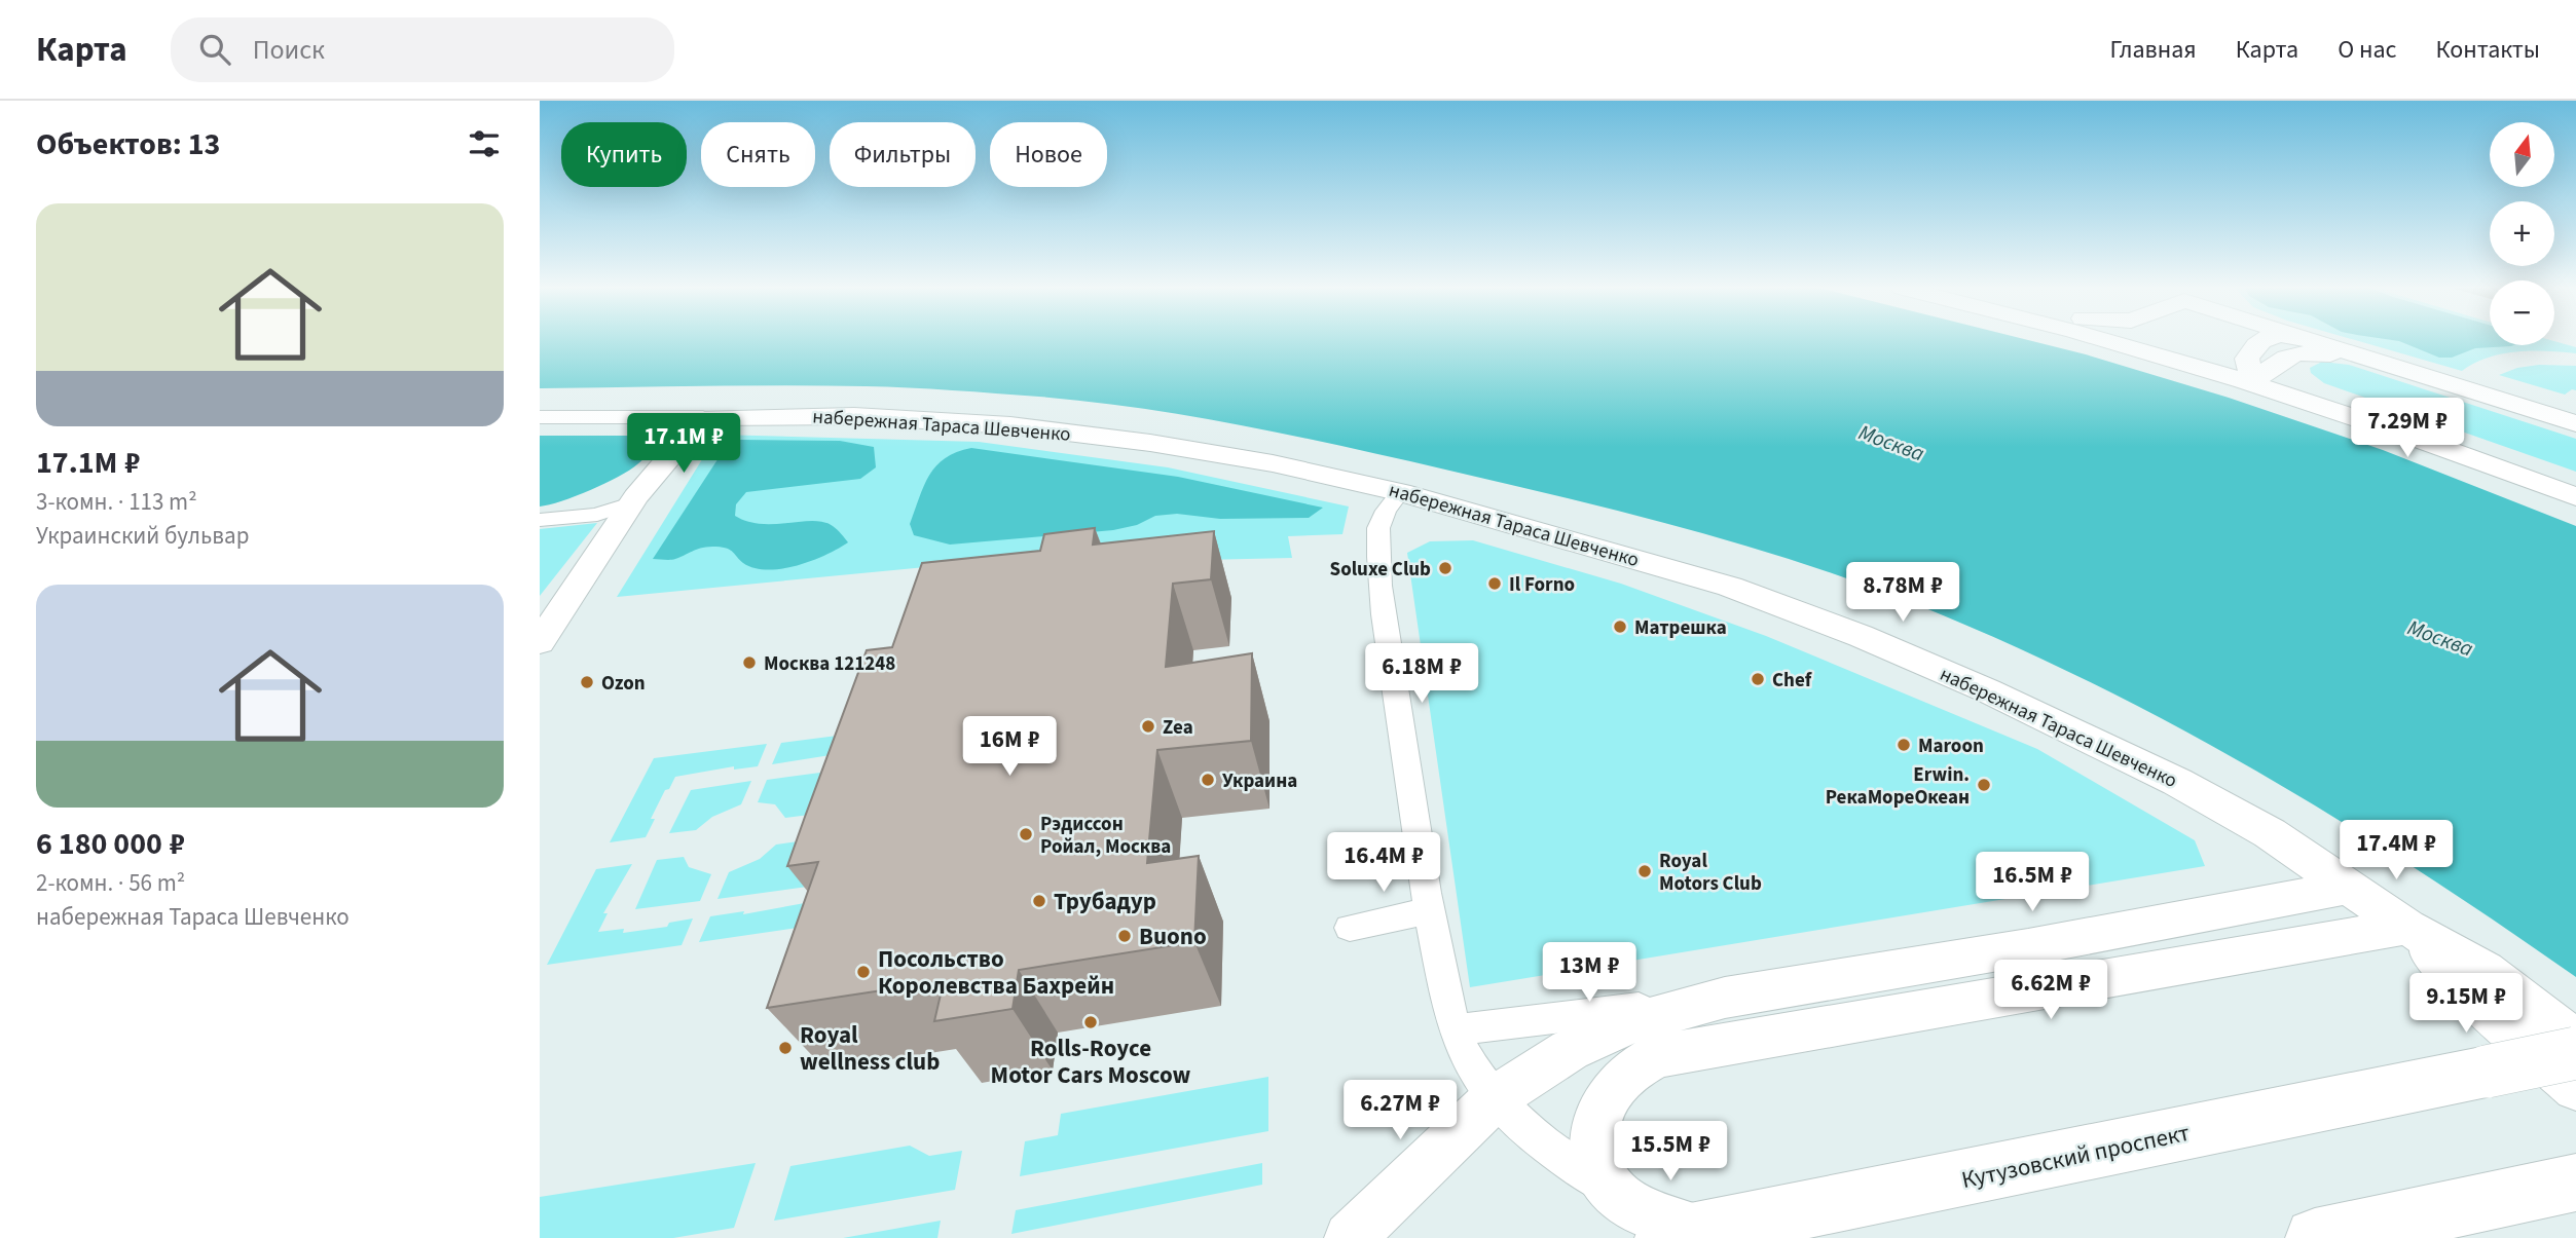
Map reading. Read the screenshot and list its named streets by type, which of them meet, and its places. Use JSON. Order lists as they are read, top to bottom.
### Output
{
  "streets": {
    "main road": ["набережная Тараса Шевченко", "Кутузовский проспект"]
  },
  "water": ["Москва"],
  "places": [
    "Soluxe Club",
    "Il Forno",
    "Матрешка",
    "Москва 121248",
    "Chef",
    "Ozon",
    "Zea",
    "Maroon",
    "Украина",
    "Erwin. РекаМореОкеан",
    "Рэдиссон Ройал, Москва",
    "Royal Motors Club",
    "Трубадур",
    "Buono",
    "Посольство Королевства Бахрейн",
    "Rolls-Royce Motor Cars Moscow",
    "Royal wellness club"
  ],
  "north": "top",
  "page": {
    "header": "Карта",
    "search": "Поиск",
    "nav": [
      "Главная",
      "Карта",
      "О нас",
      "Контакты"
    ],
    "heading": "Объектов: 13",
    "map_buttons": ["+", "−"],
    "chip": [
      "Купить",
      "Снять",
      "Фильтры",
      "Новое"
    ],
    "list": [
      {
        "name": "17.1M ₽",
        "note": "3-комн. · 113 m² · Украинский бульвар"
      },
      {
        "name": "6 180 000 ₽",
        "note": "2-комн. · 56 m² · набережная Тараса Шевченко"
      }
    ],
    "price": [
      "7.29M ₽",
      "17.1M ₽",
      "8.78M ₽",
      "6.18M ₽",
      "16M ₽",
      "17.4M ₽",
      "16.4M ₽",
      "16.5M ₽",
      "13M ₽",
      "6.62M ₽",
      "9.15M ₽",
      "6.27M ₽",
      "15.5M ₽"
    ]
  }
}
